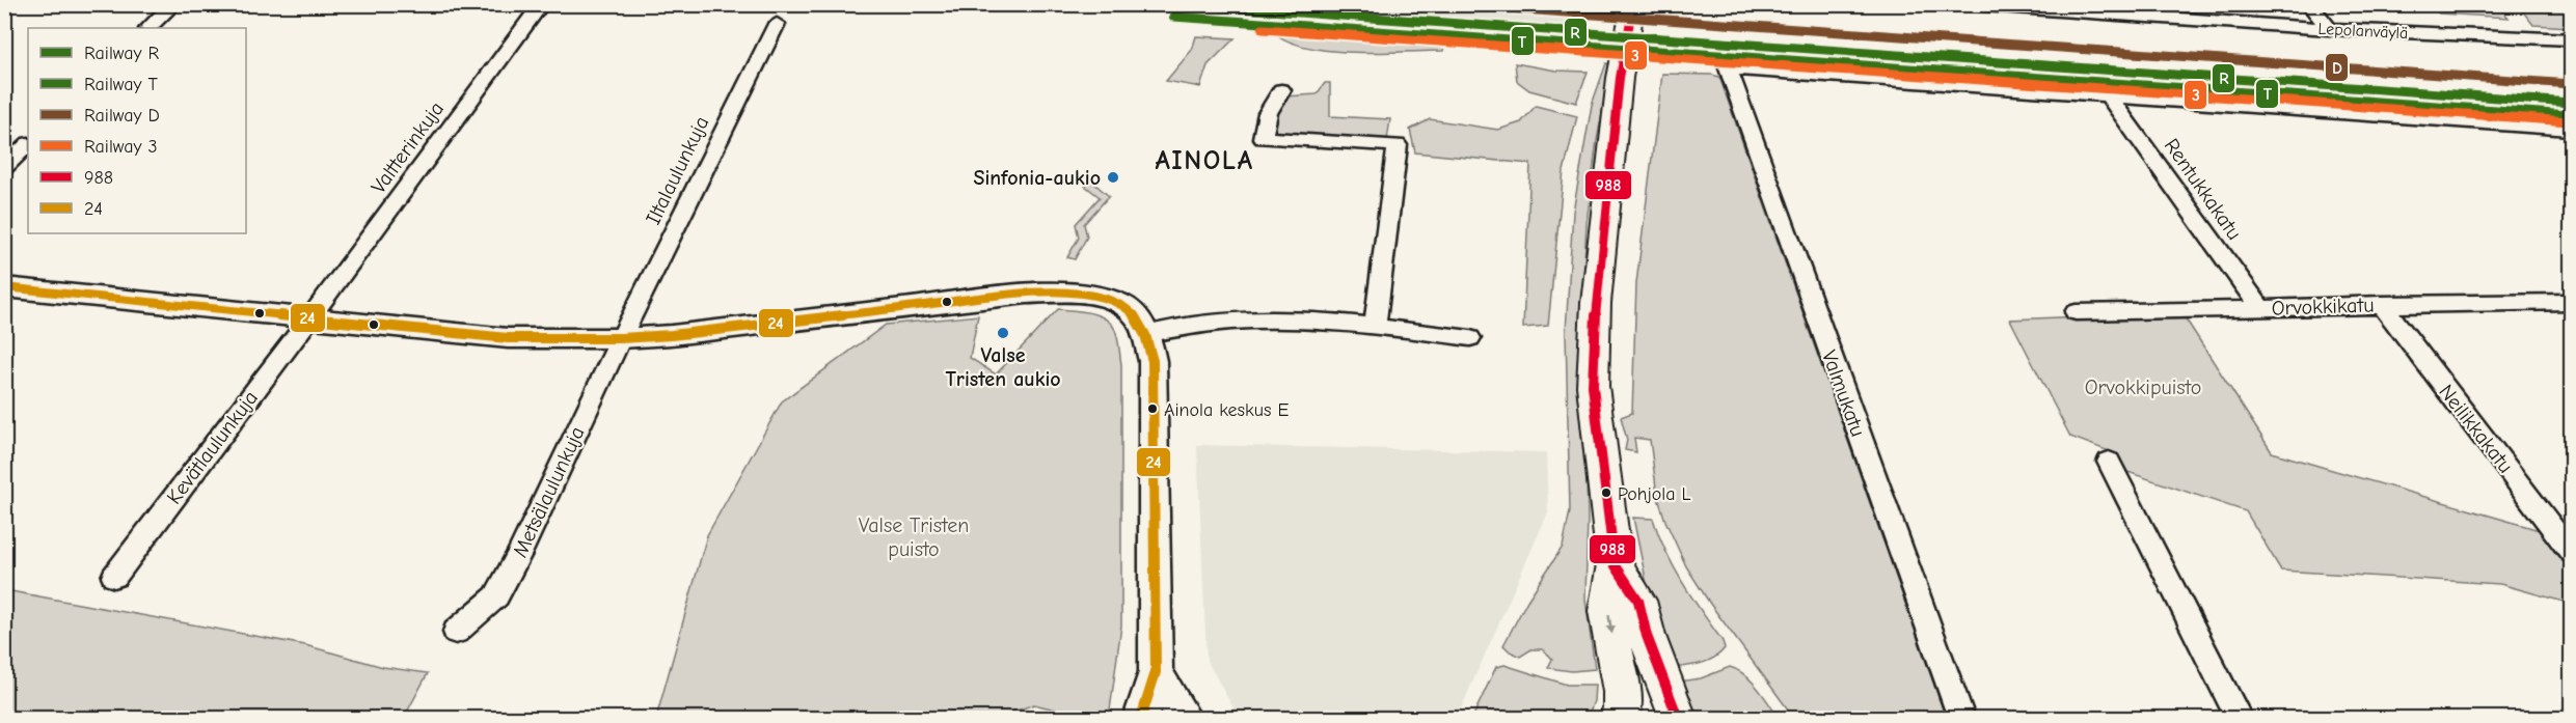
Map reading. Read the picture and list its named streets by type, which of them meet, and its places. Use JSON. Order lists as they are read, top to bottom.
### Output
{
  "streets": {
    "street": [
      "Lepolanväylä",
      "Valtterinkuja",
      "Iltalaulunkuja",
      "Rentukkakatu",
      "Orvokkikatu",
      "Valmukatu",
      "Neilikkakatu",
      "Kevätlaulunkuja",
      "Metsälaulunkuja"
    ]
  },
  "crossings": [
    ["Valtterinkuja", "Kevätlaulunkuja"],
    ["Iltalaulunkuja", "Metsälaulunkuja"],
    ["Rentukkakatu", "Orvokkikatu"],
    ["Rentukkakatu", "Valmukatu"],
    ["Orvokkikatu", "Neilikkakatu"]
  ],
  "districts": ["AINOLA"],
  "parks": ["Orvokkipuisto", "Valse Tristen puisto"],
  "places": [
    "Sinfonia-aukio",
    "Valse Tristen aukio",
    "Ainola keskus E",
    "Pohjola L"
  ],
  "lines": [
    "rail line R",
    "rail line D",
    "transit line 988",
    "rail line T",
    "rail line 3",
    "transit line 24"
  ],
  "legend": [
    "Railway R",
    "Railway T",
    "Railway D",
    "Railway 3",
    "988",
    "24"
  ]
}
